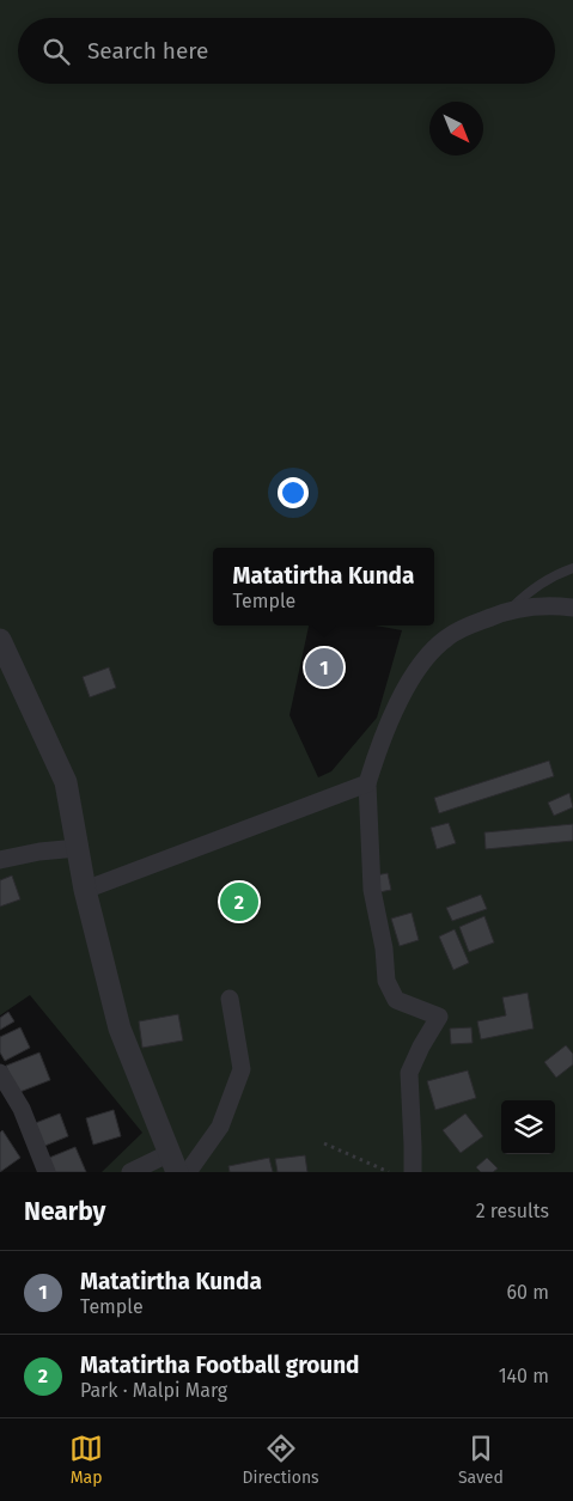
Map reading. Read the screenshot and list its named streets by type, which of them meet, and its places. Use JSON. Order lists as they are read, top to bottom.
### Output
{
  "north": "bottom right",
  "page": {
    "search": "Search here",
    "popup": ["Matatirtha Kunda", "Temple"],
    "pins": ["1", "2"],
    "heading": ["Nearby", "2 results"],
    "list": [
      {
        "mark": "1",
        "name": "Matatirtha Kunda",
        "note": "Temple",
        "value": "60 m"
      },
      {
        "mark": "2",
        "name": "Matatirtha Football ground",
        "note": "Park · Malpi Marg",
        "value": "140 m"
      }
    ],
    "nav": ["Map", "Directions", "Saved"]
  }
}
